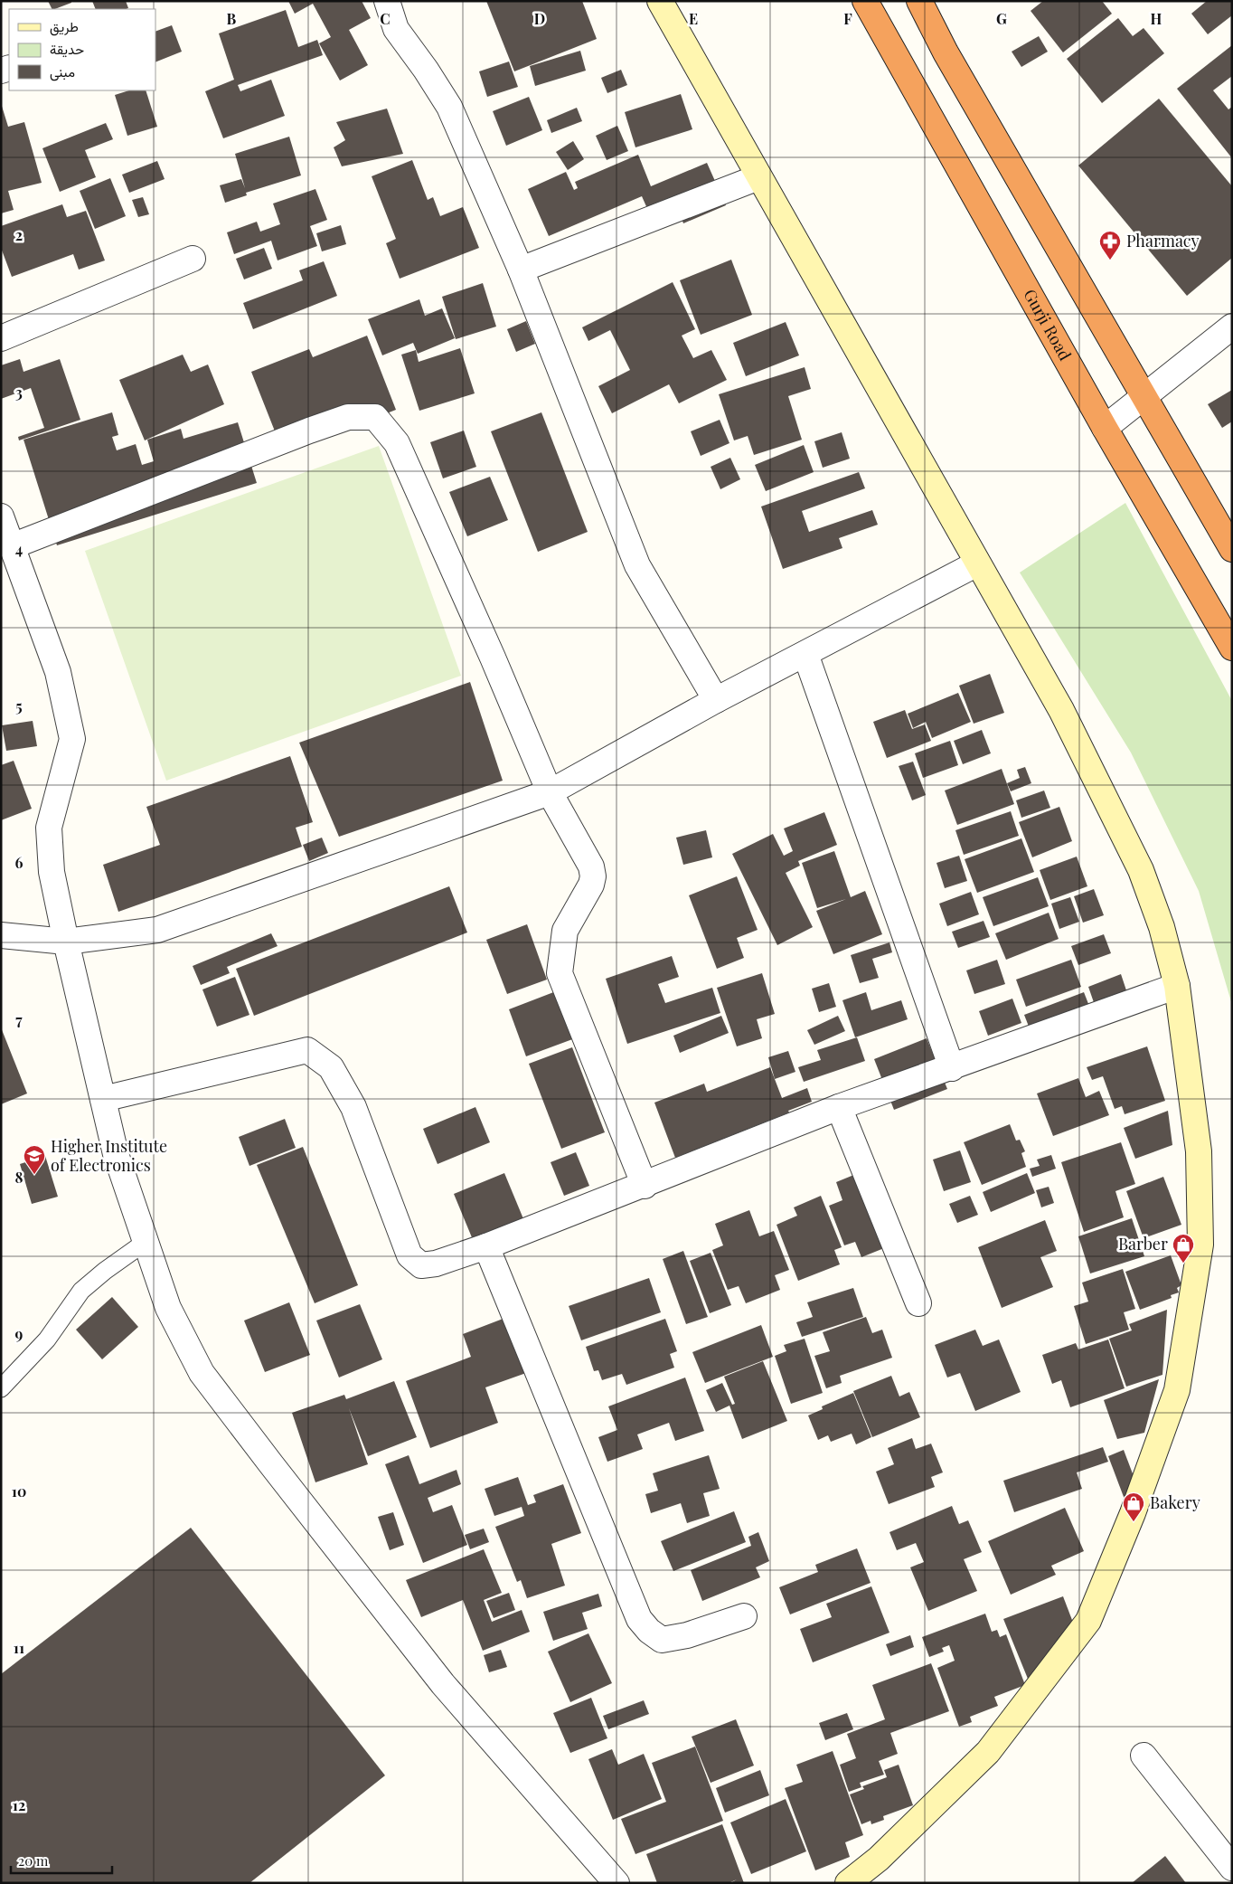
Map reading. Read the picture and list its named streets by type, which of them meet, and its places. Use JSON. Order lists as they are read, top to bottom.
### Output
{
  "streets": {
    "highway": ["Gurji Road"]
  },
  "places": {
    "pharmacy": ["Pharmacy"],
    "school or university": ["Higher Institute of Electronics"],
    "shop": ["Barber", "Bakery"]
  },
  "legend": ["طريق", "حديقة", "مبنى"],
  "scale_bar": "20 m",
  "grid": {
    "columns": [
      "B",
      "C",
      "D",
      "E",
      "F",
      "G",
      "H"
    ],
    "rows": [
      "2",
      "3",
      "4",
      "5",
      "6",
      "7",
      "8",
      "9",
      "10",
      "11",
      "12"
    ]
  }
}
